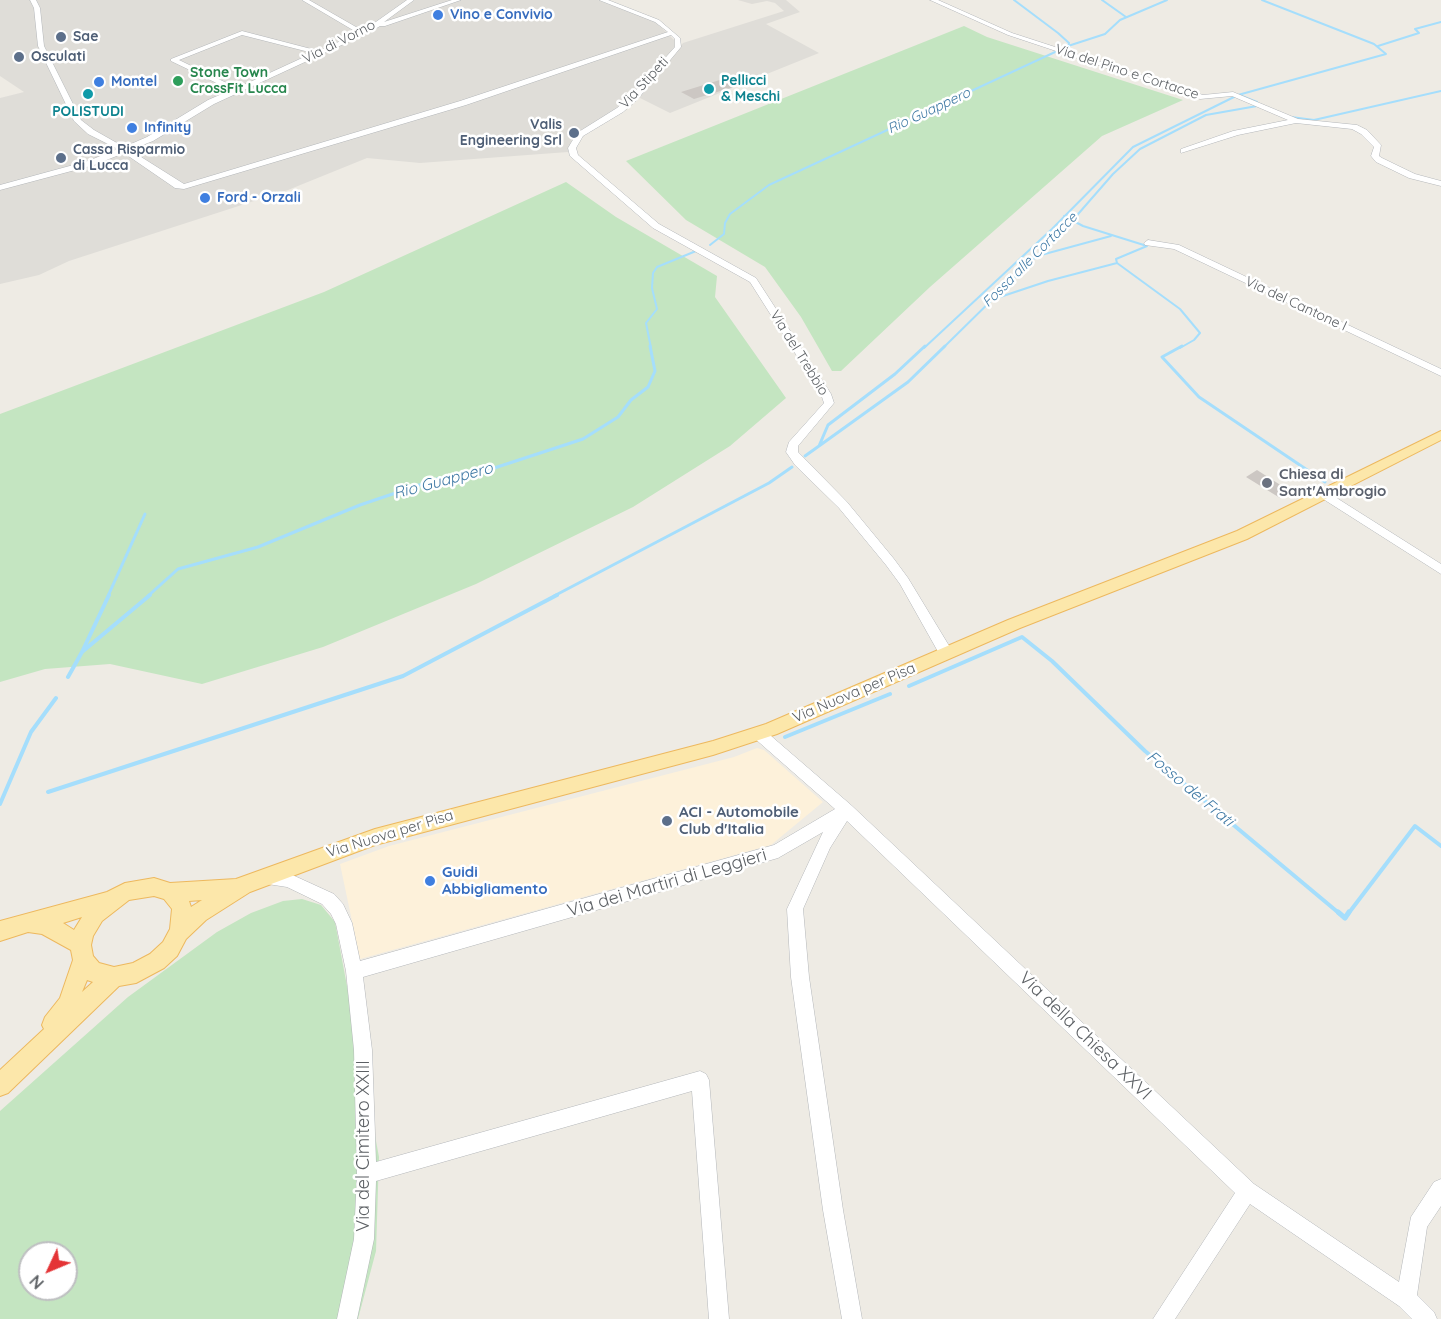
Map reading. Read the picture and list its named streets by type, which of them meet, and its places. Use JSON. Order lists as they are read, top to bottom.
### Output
{
  "streets": {
    "main road": ["Via Nuova per Pisa"],
    "street": [
      "Via di Vorno",
      "Via del Pino e Cortacce",
      "Via Stipeti",
      "Via del Cantone I",
      "Via del Trebbio",
      "Via dei Martiri di Leggieri",
      "Via della Chiesa XXVI",
      "Via del Cimitero XXIII"
    ]
  },
  "crossings": [
    ["Via Stipeti", "Via del Trebbio"],
    ["Via del Trebbio", "Via Nuova per Pisa"],
    ["Via Nuova per Pisa", "Via della Chiesa XXVI"],
    ["Via Nuova per Pisa", "Via del Cimitero XXIII"],
    ["Via dei Martiri di Leggieri", "Via della Chiesa XXVI"],
    ["Via dei Martiri di Leggieri", "Via del Cimitero XXIII"]
  ],
  "water": ["Rio Guappero", "Fossa alle Cortacce", "Fosso dei Frati"],
  "places": [
    "Vino e Convivio",
    "Sae",
    "Osculati",
    "Stone Town CrossFit Lucca",
    "Montel",
    "Pellicci & Meschi",
    "POLISTUDI",
    "Infinity",
    "Valis Engineering Srl",
    "Cassa Risparmio di Lucca",
    "Ford - Orzali",
    "Chiesa di Sant'Ambrogio",
    "ACI - Automobile Club d'Italia",
    "Guidi Abbigliamento"
  ],
  "north": "bottom left"
}
